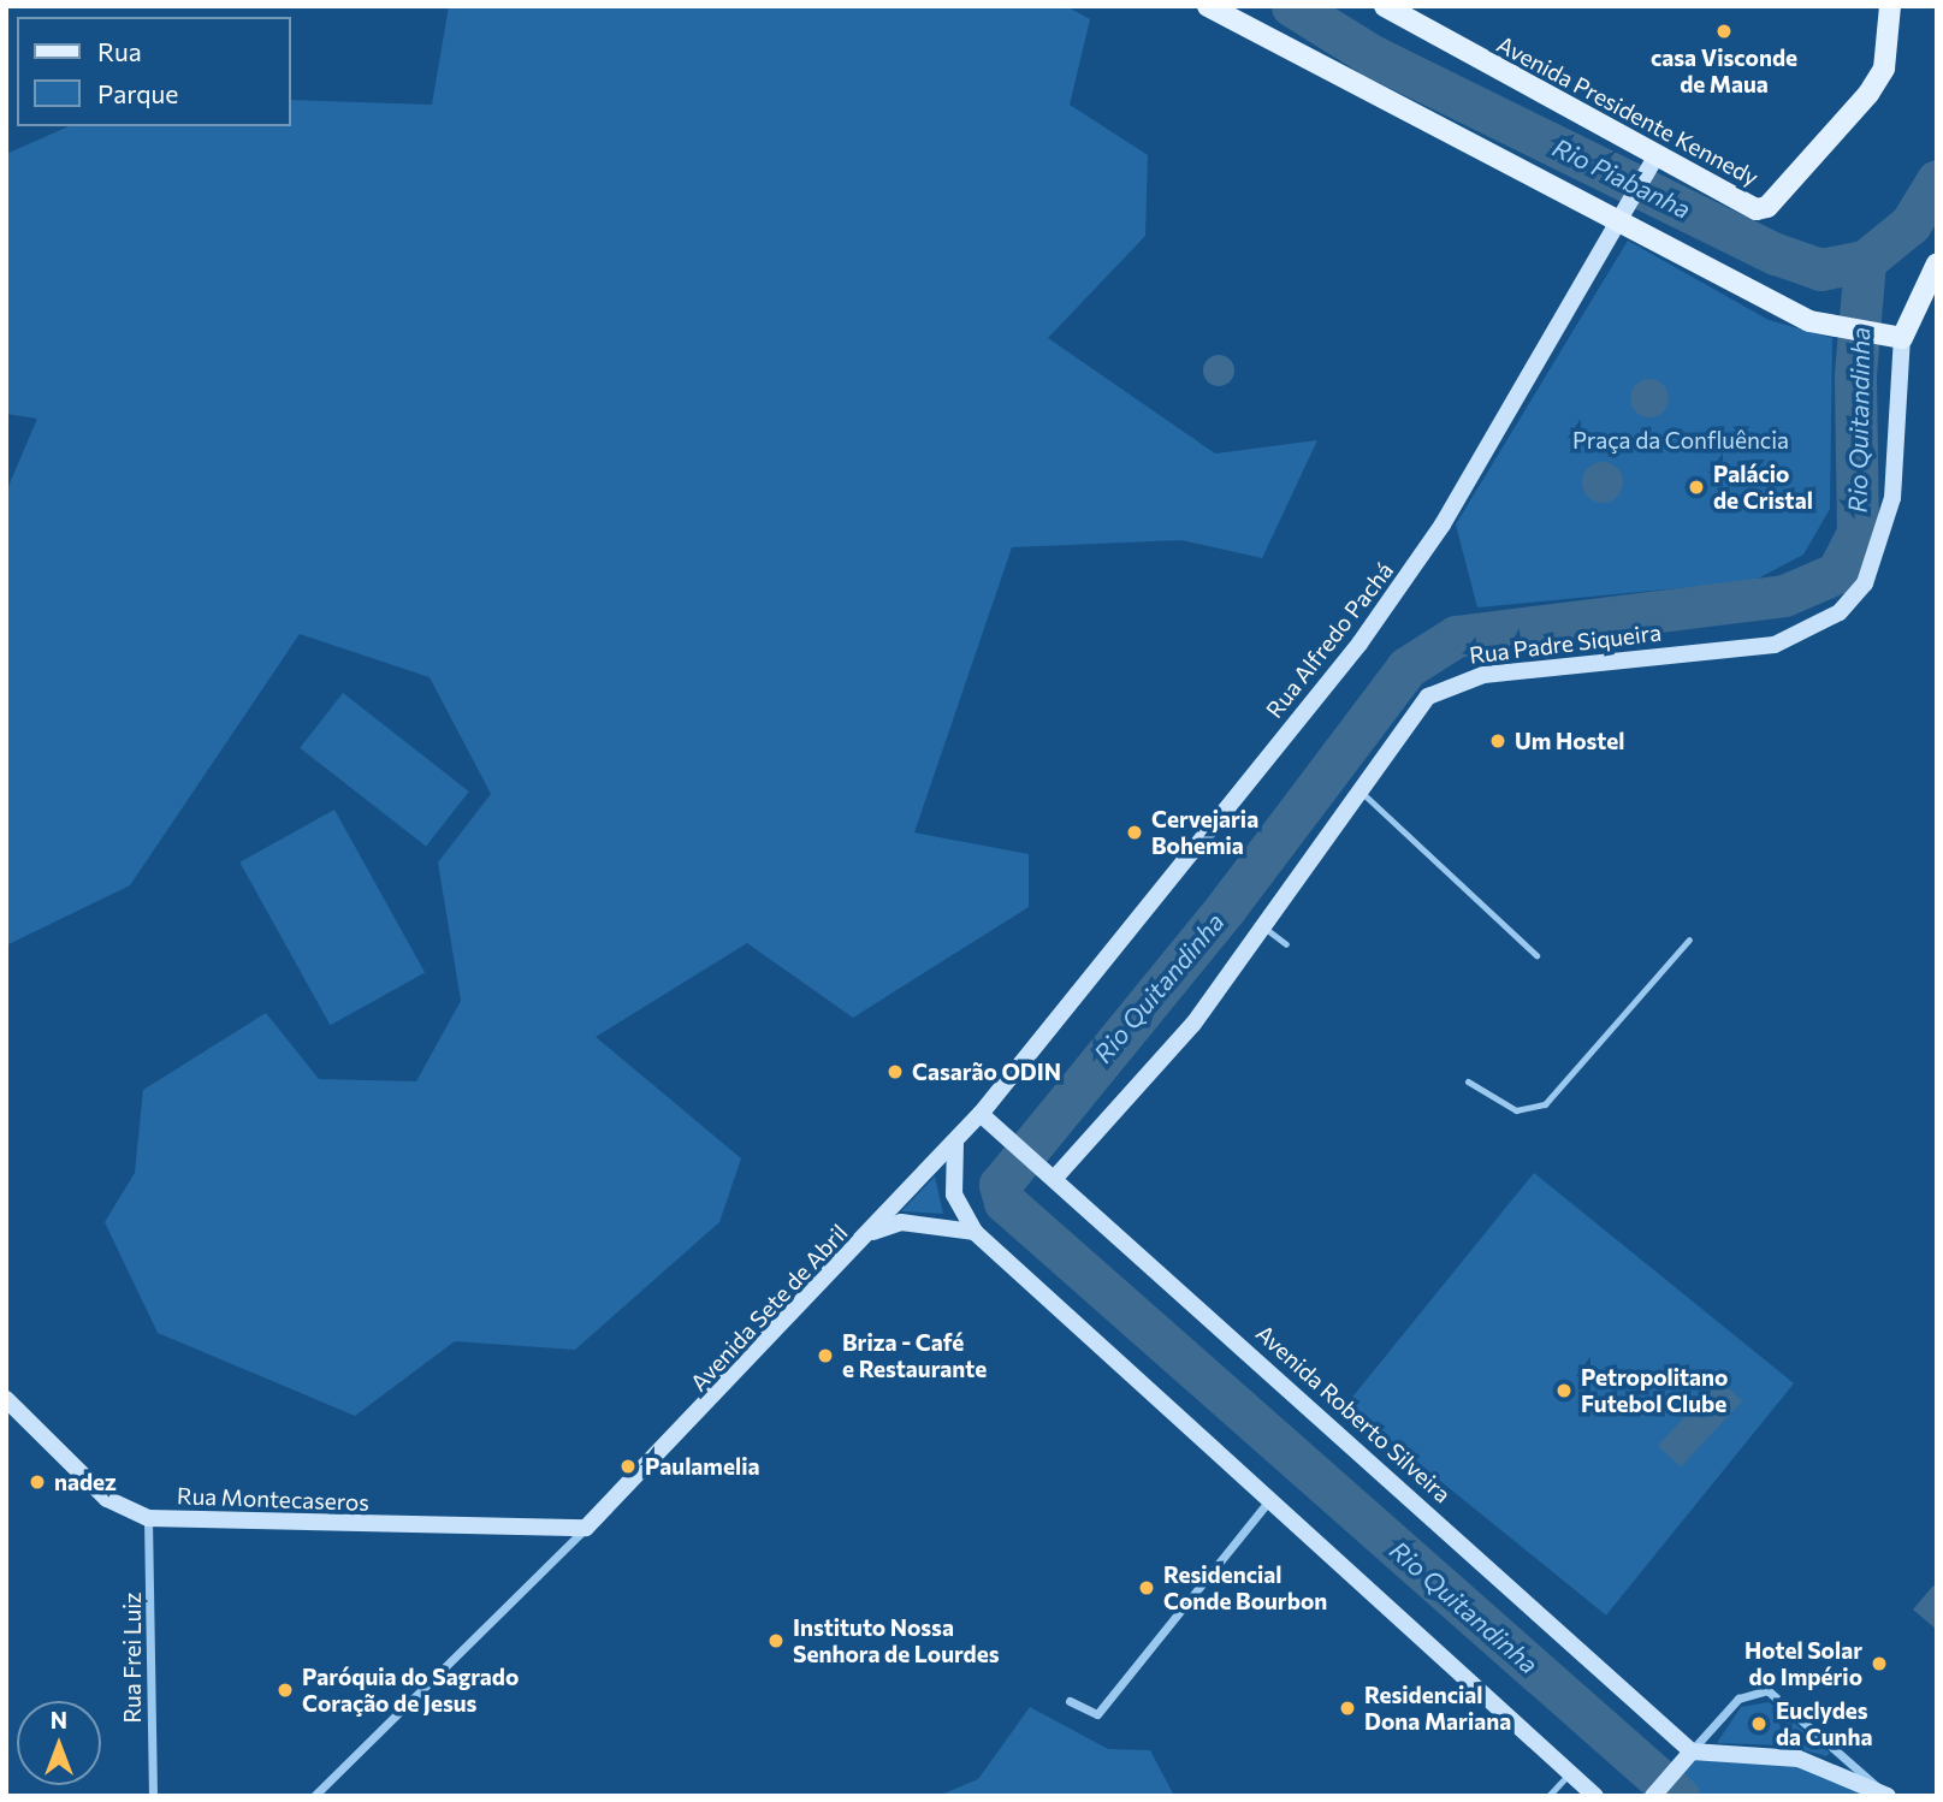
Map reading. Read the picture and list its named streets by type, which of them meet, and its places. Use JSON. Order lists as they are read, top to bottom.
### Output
{
  "streets": {
    "main road": [
      "Avenida Presidente Kennedy",
      "Rua Alfredo Pachá",
      "Rua Padre Siqueira",
      "Avenida Sete de Abril",
      "Avenida Roberto Silveira",
      "Rua Montecaseros"
    ],
    "street": ["Rua Frei Luiz"]
  },
  "crossings": [
    ["Avenida Presidente Kennedy", "Rua Alfredo Pachá"],
    ["Rua Alfredo Pachá", "Avenida Sete de Abril"],
    ["Rua Alfredo Pachá", "Avenida Roberto Silveira"],
    ["Rua Padre Siqueira", "Avenida Roberto Silveira"],
    ["Avenida Sete de Abril", "Avenida Roberto Silveira"],
    ["Avenida Sete de Abril", "Rua Montecaseros"],
    ["Rua Montecaseros", "Rua Frei Luiz"]
  ],
  "water": ["Rio Piabanha", "Rio Quitandinha"],
  "parks": ["Praça da Confluência"],
  "places": [
    "casa Visconde de Maua",
    "Palácio de Cristal",
    "Um Hostel",
    "Cervejaria Bohemia",
    "Casarão ODIN",
    "Briza - Café e Restaurante",
    "Petropolitano Futebol Clube",
    "Paulamelia",
    "nadez",
    "Residencial Conde Bourbon",
    "Instituto Nossa Senhora de Lourdes",
    "Hotel Solar do Império",
    "Paróquia do Sagrado Coração de Jesus",
    "Residencial Dona Mariana",
    "Euclydes da Cunha"
  ],
  "legend": ["Rua", "Parque"],
  "north": "top"
}
